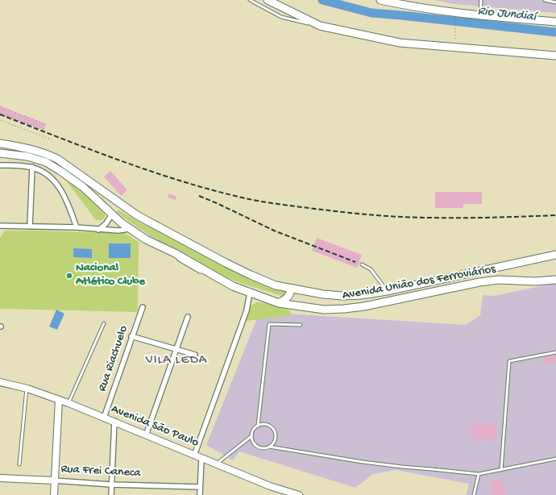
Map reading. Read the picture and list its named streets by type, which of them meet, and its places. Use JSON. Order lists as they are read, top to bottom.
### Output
{
  "streets": {
    "main road": ["Avenida União dos Ferroviários", "Avenida São Paulo", "Rua Frei Caneca"],
    "street": ["Rua Riachuelo"]
  },
  "crossings": [
    ["Rua Riachuelo", "Avenida São Paulo"]
  ],
  "districts": ["VILA LEDA"],
  "water": ["Rio Jundiaí"],
  "places": ["Nacional Atlético Clube"]
}
